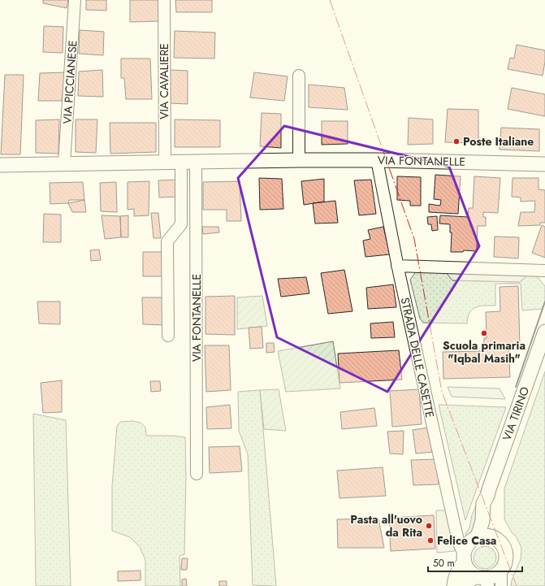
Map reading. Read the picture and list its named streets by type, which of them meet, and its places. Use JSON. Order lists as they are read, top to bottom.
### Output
{
  "streets": {
    "street": [
      "VIA CAVALIERE",
      "VIA PICCIANESE",
      "VIA FONTANELLE",
      "STRADA DELLE CASETTE",
      "VIA TIRINO"
    ]
  },
  "crossings": [
    ["VIA CAVALIERE", "VIA FONTANELLE"],
    ["VIA PICCIANESE", "VIA FONTANELLE"],
    ["VIA FONTANELLE", "STRADA DELLE CASETTE"],
    ["STRADA DELLE CASETTE", "VIA TIRINO"]
  ],
  "places": [
    "Poste Italiane",
    "Scuola primaria \"Iqbal Masih\"",
    "Pasta all'uovo da Rita",
    "Felice Casa"
  ],
  "scale_bar": "50 m"
}
